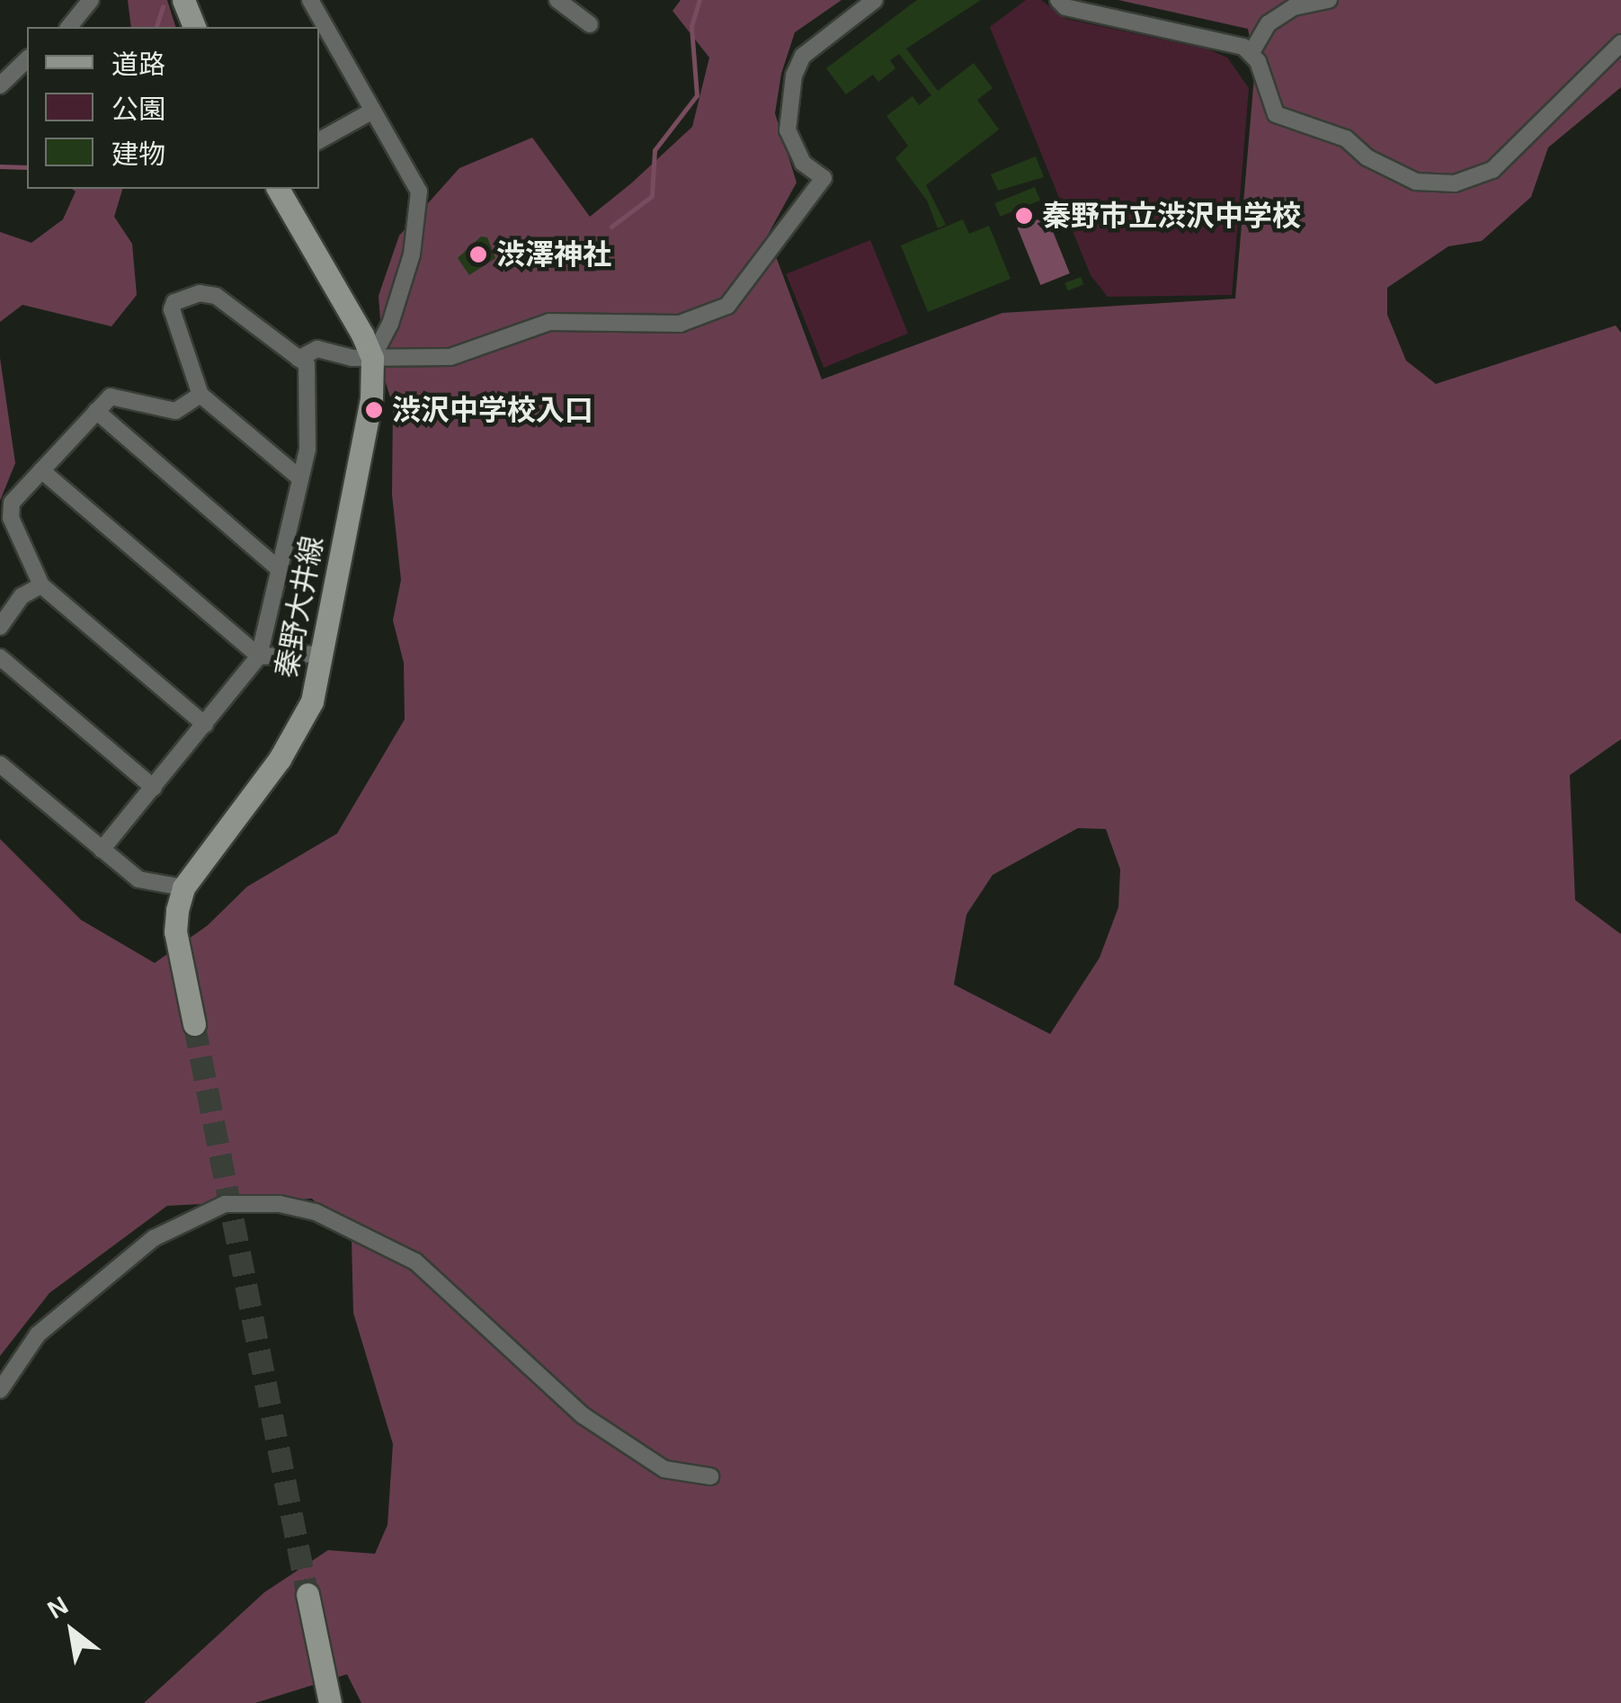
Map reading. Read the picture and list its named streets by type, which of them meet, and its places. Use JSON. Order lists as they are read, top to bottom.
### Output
{
  "streets": {
    "main road": ["秦野大井線"]
  },
  "places": ["秦野市立渋沢中学校", "渋澤神社", "渋沢中学校入口"],
  "legend": ["道路", "公園", "建物"],
  "north": "top left"
}
